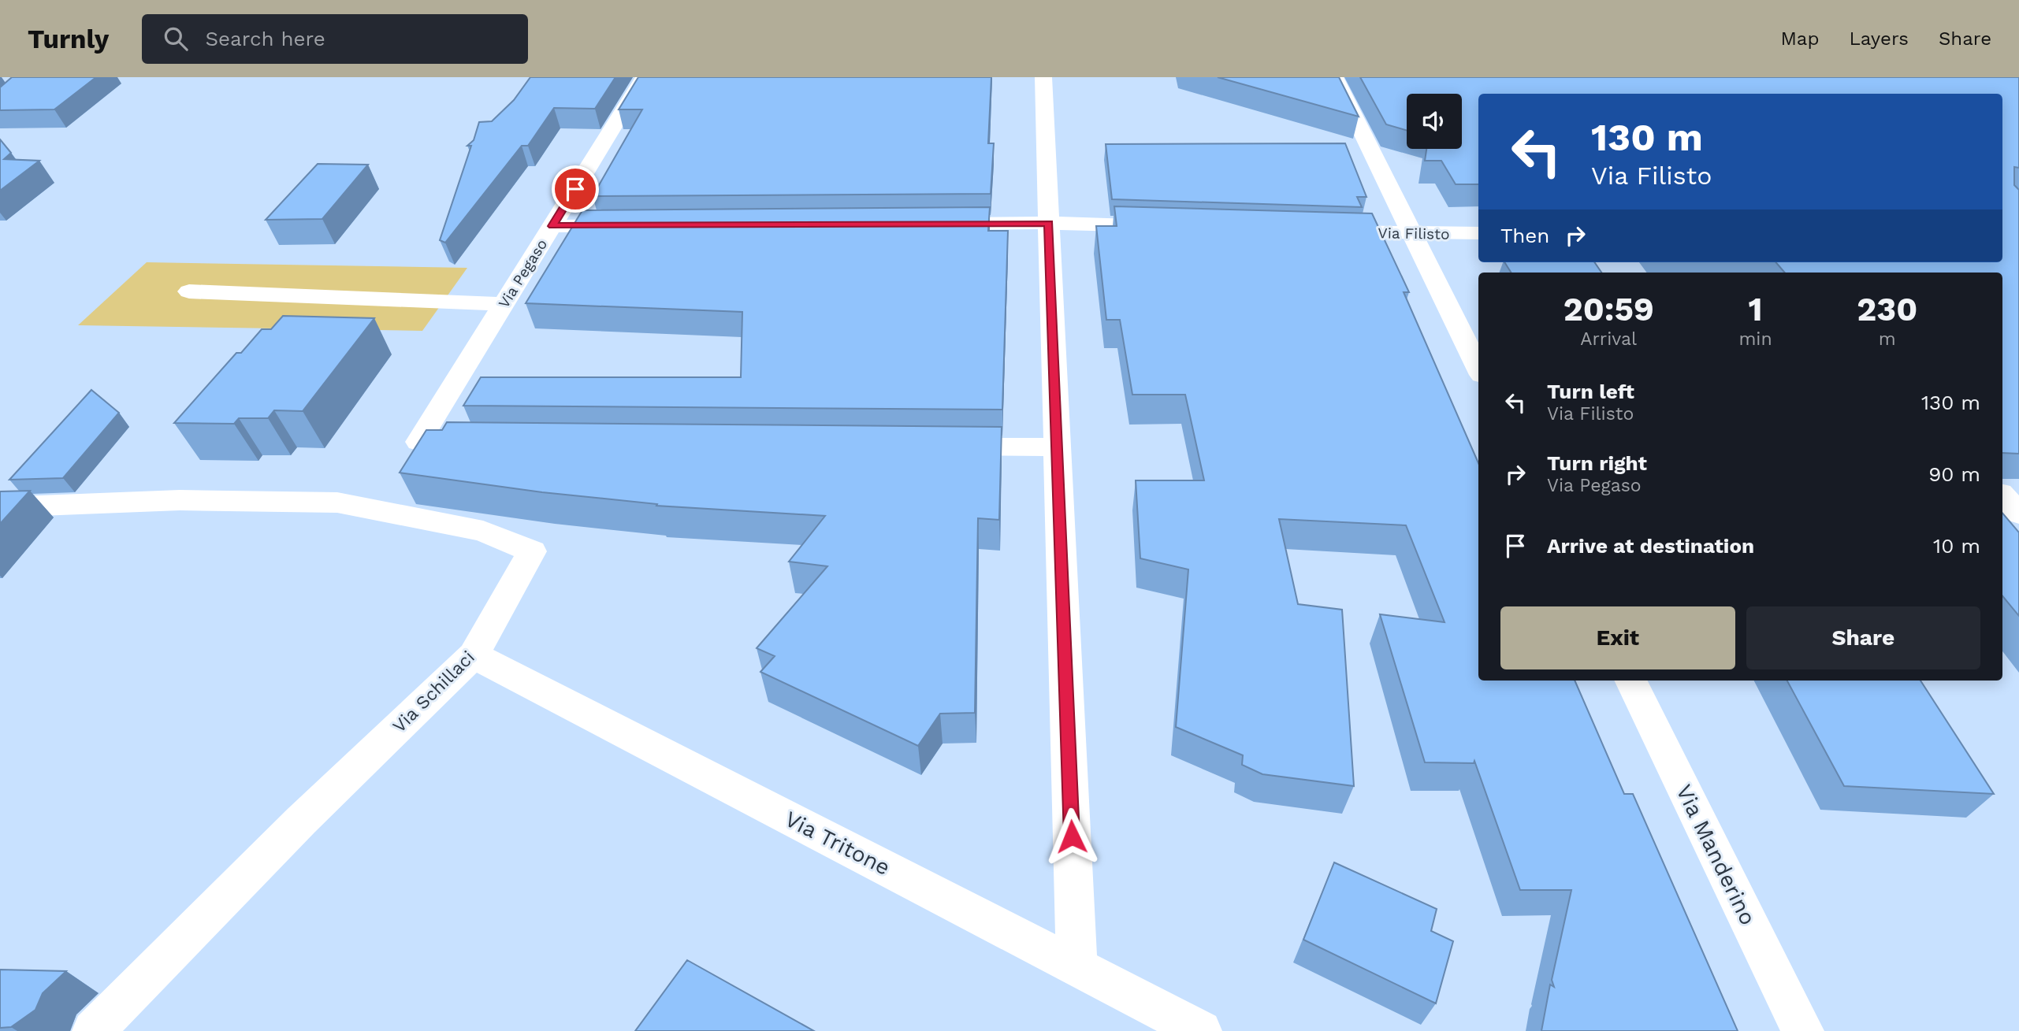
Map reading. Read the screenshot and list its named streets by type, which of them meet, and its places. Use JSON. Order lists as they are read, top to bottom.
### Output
{
  "streets": {
    "street": [
      "Via Filisto",
      "Via Pegaso",
      "Via Schillaci",
      "Via Tritone",
      "Via Manderino"
    ]
  },
  "crossings": [
    ["Via Schillaci", "Via Tritone"]
  ],
  "page": {
    "header": "Turnly",
    "search": "Search here",
    "nav": ["Map", "Layers", "Share"],
    "turn": ["130 m", "Via Filisto"],
    "then": "Then",
    "eta": [
      "20:59",
      "Arrival",
      "1",
      "min",
      "230",
      "m"
    ],
    "list": [
      {
        "name": "Turn left",
        "note": "Via Filisto",
        "value": "130 m"
      },
      {
        "name": "Turn right",
        "note": "Via Pegaso",
        "value": "90 m"
      },
      {
        "name": "Arrive at destination",
        "value": "10 m"
      }
    ],
    "buttons": ["Exit", "Share"]
  }
}
